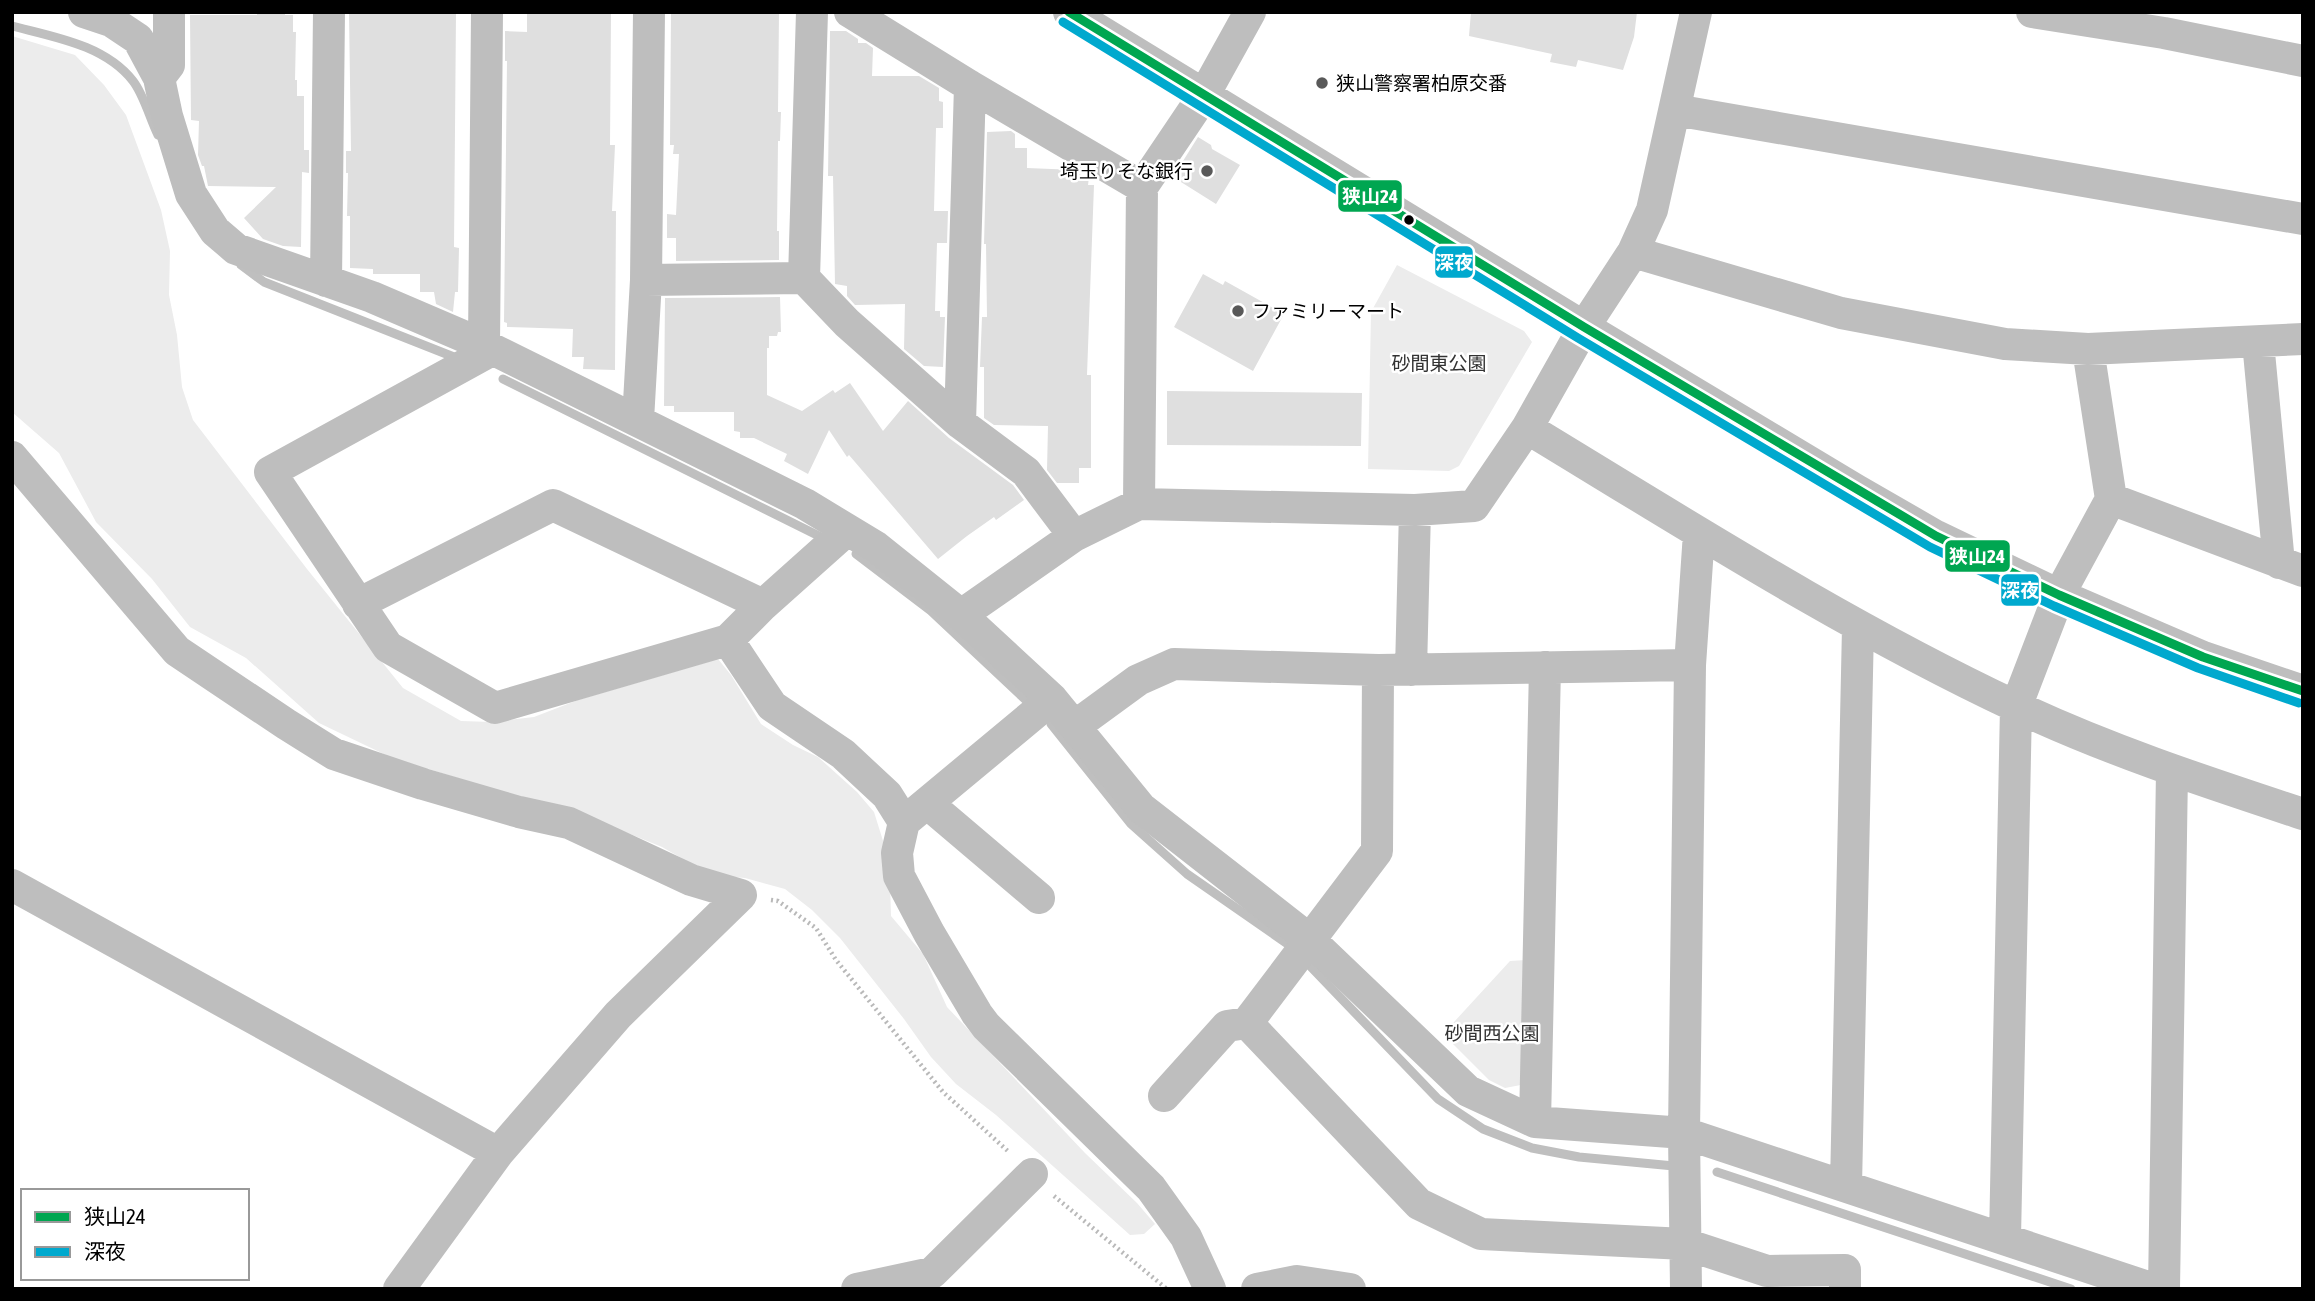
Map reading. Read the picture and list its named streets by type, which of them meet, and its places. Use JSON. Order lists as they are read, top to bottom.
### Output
{
  "parks": ["砂間東公園", "砂間西公園"],
  "places": ["狭山警察署柏原交番", "埼玉りそな銀行", "ファミリーマート"],
  "lines": ["transit line 狭山24", "transit line 深夜"],
  "legend": ["狭山24", "深夜"]
}
